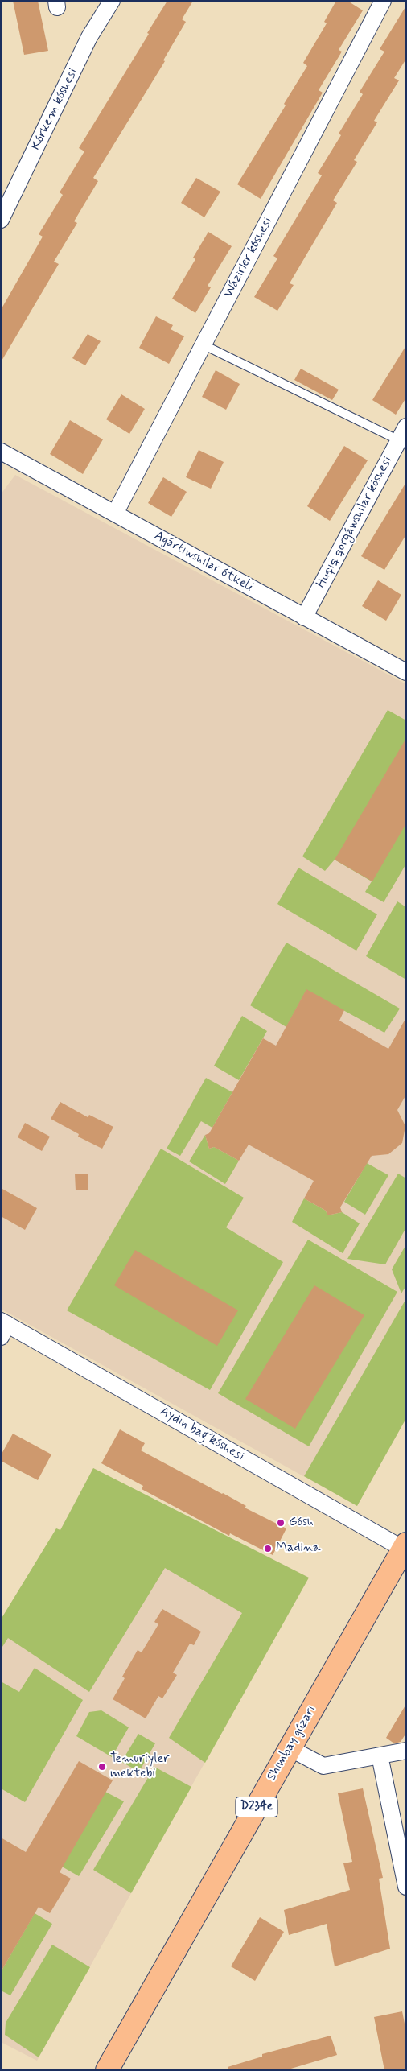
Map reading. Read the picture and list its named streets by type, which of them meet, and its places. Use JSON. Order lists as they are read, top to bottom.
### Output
{
  "streets": {
    "main road": ["Shımbay gúzarı", "D234e"],
    "street": [
      "Kórkem kóshesi",
      "Wázirler kóshesi",
      "Huqıq qorǵawshılar kóshesi",
      "Aǵartıwshılar ótkeli",
      "Aydın baǵ kóshesi"
    ]
  },
  "crossings": [
    ["Wázirler kóshesi", "Aǵartıwshılar ótkeli"],
    ["Huqıq qorǵawshılar kóshesi", "Aǵartıwshılar ótkeli"],
    ["Aydın baǵ kóshesi", "Shımbay gúzarı"]
  ],
  "places": ["Gósh", "Madina", "Temuriyler mektebi"]
}
